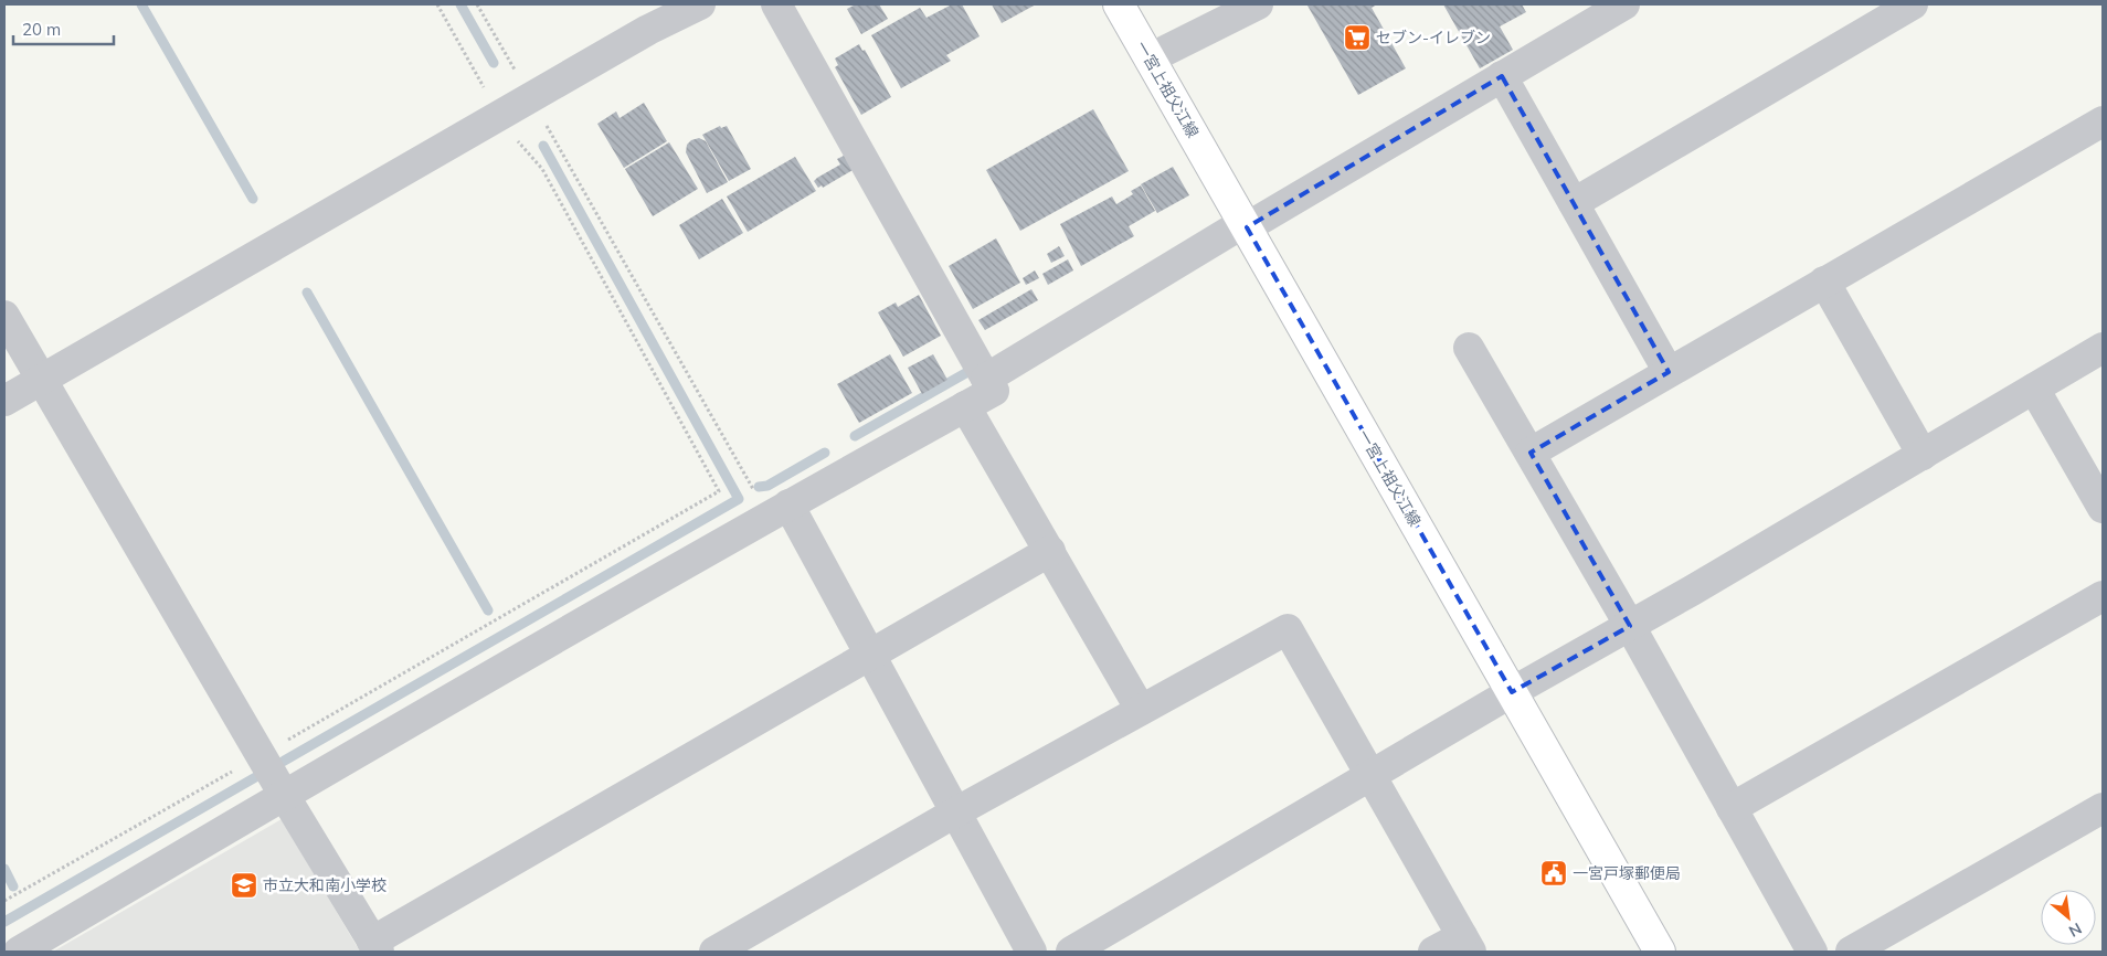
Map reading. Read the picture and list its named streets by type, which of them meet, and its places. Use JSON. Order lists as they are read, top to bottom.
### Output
{
  "streets": {
    "main road": ["一宮上祖父江線"]
  },
  "places": {
    "supermarket": ["セブン-イレブン"],
    "public building": ["一宮戸塚郵便局"],
    "school or university": ["市立大和南小学校"]
  },
  "scale_bar": "20 m",
  "north": "bottom right"
}
